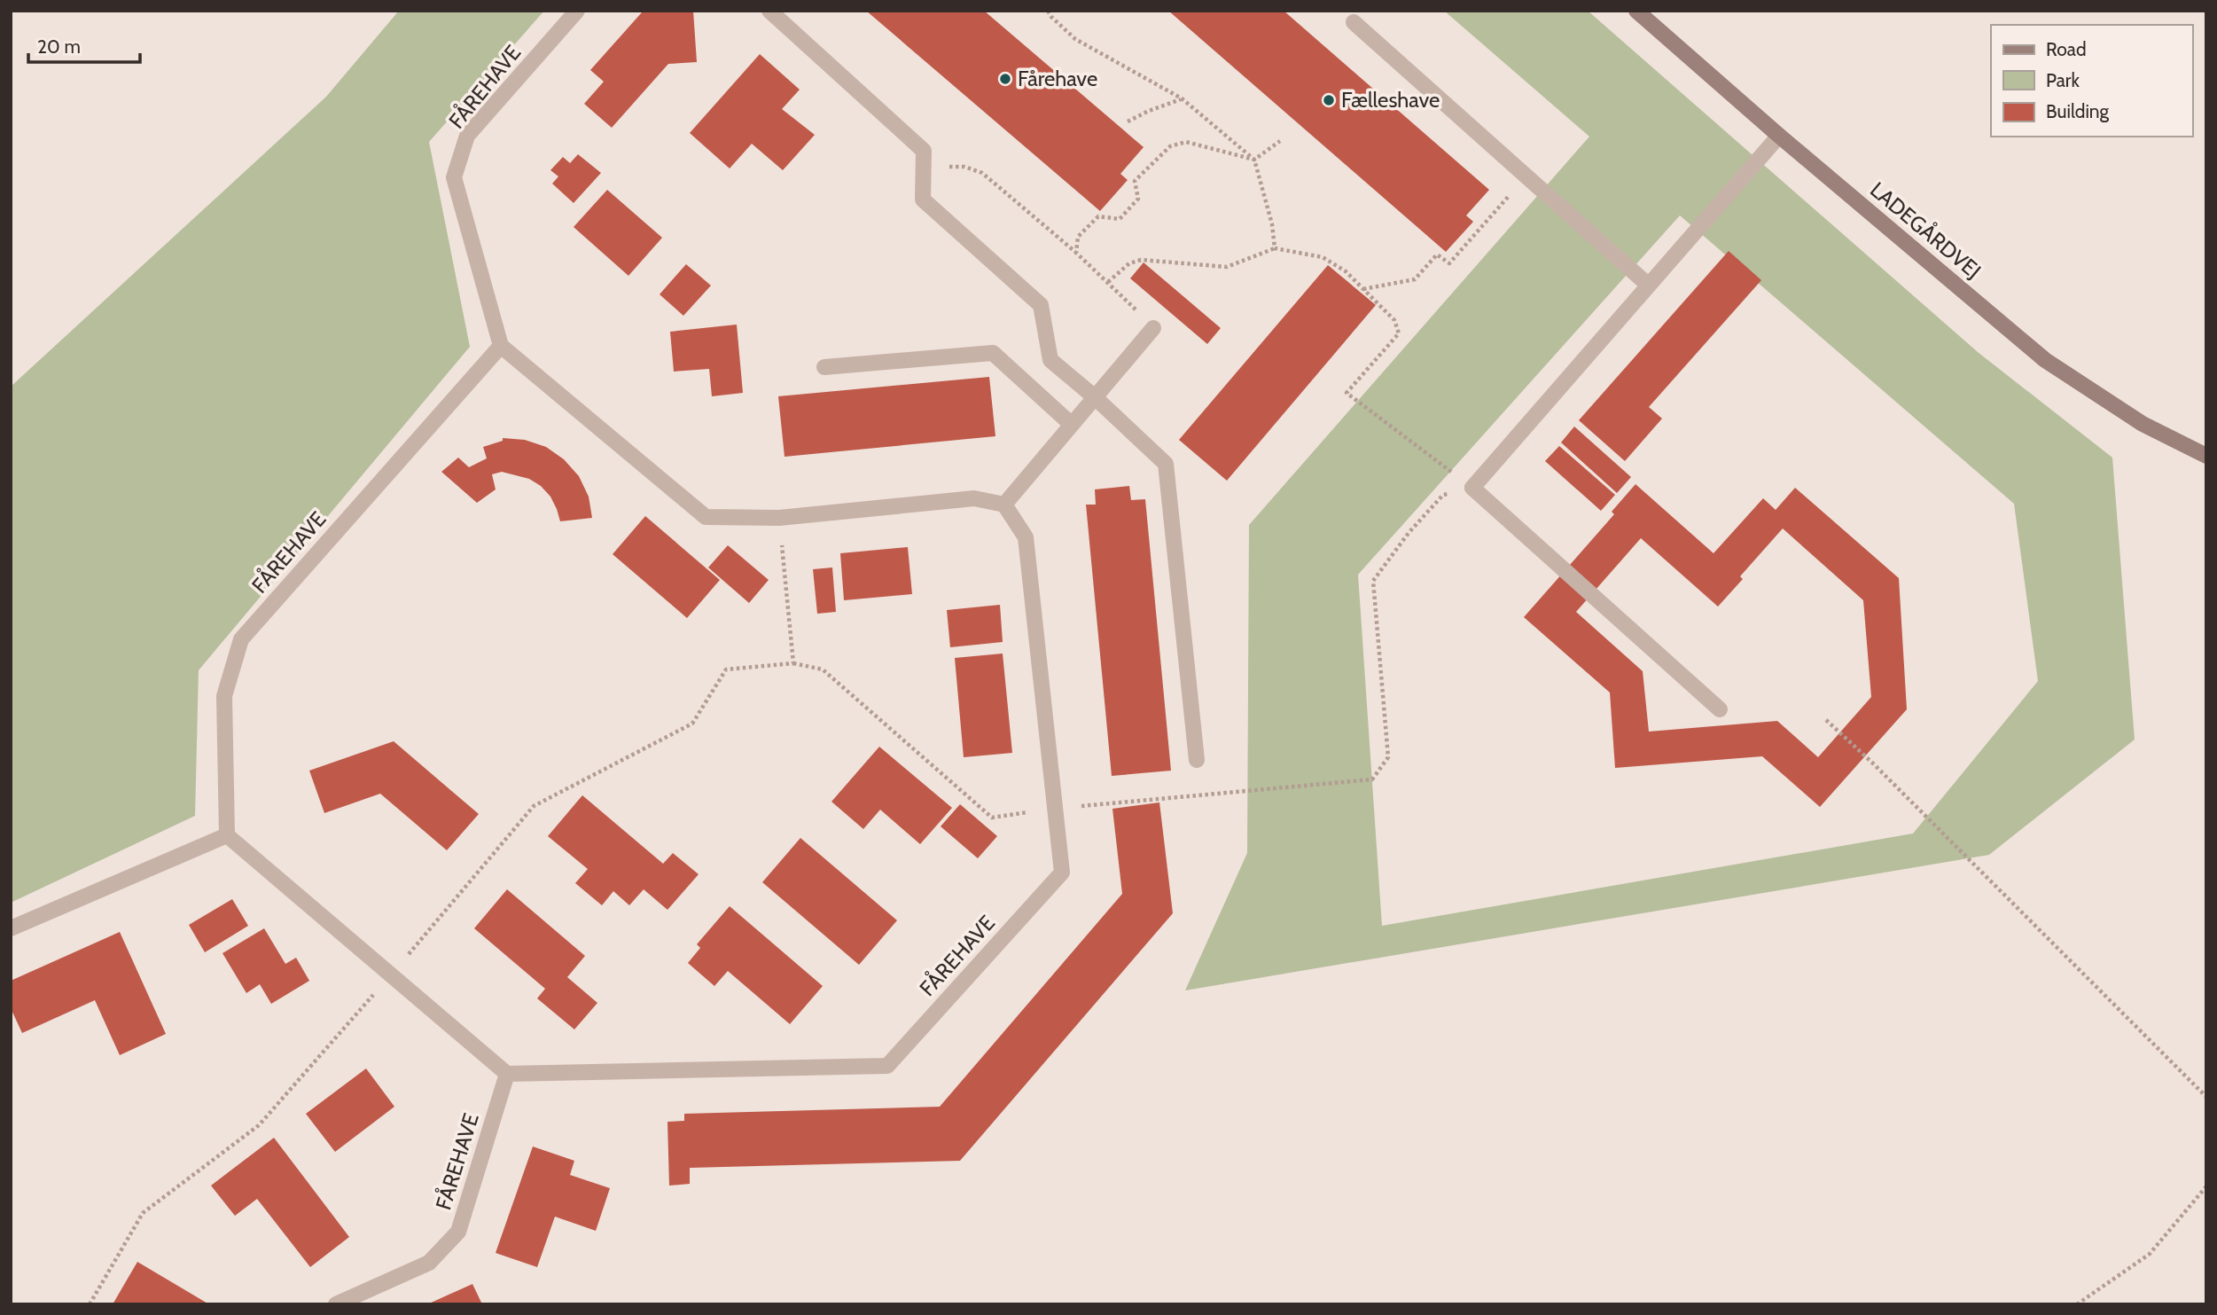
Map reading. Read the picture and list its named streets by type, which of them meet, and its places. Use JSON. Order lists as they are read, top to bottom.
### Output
{
  "streets": {
    "street": ["FÅREHAVE", "LADEGÅRDVEJ"]
  },
  "places": ["Fårehave", "Fælleshave"],
  "legend": ["Road", "Park", "Building"],
  "scale_bar": "20 m"
}
